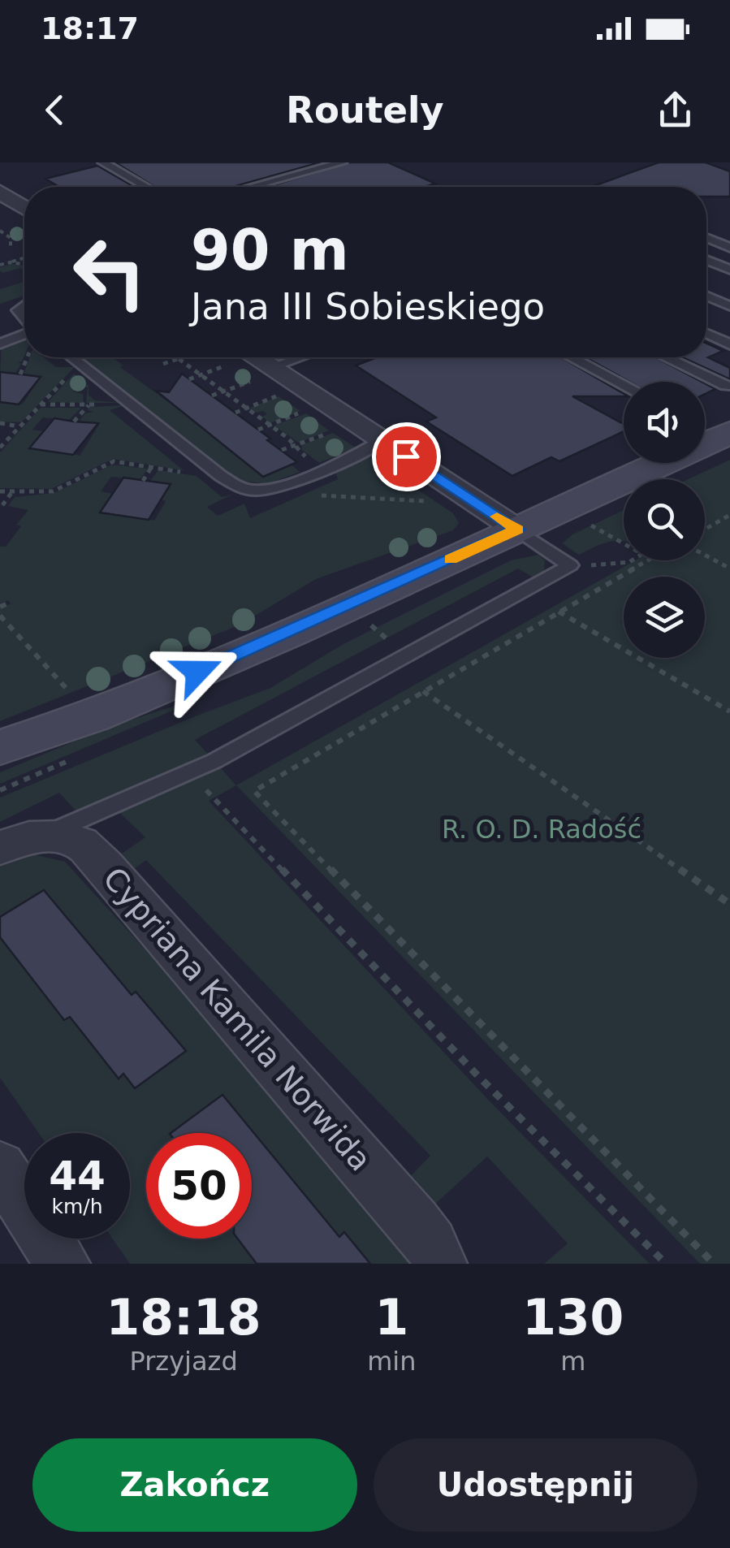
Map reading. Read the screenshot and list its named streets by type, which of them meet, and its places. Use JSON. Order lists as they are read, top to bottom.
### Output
{
  "streets": {
    "street": ["Cypriana Kamila Norwida"]
  },
  "parks": ["R. O. D. Radość"],
  "page": {
    "status": "18:17",
    "header": "Routely",
    "turn": ["90 m", "Jana III Sobieskiego"],
    "speed": "44 km/h",
    "limit": "50",
    "eta": [
      "18:18",
      "Przyjazd",
      "1",
      "min",
      "130",
      "m"
    ],
    "buttons": ["Zakończ", "Udostępnij"]
  }
}
